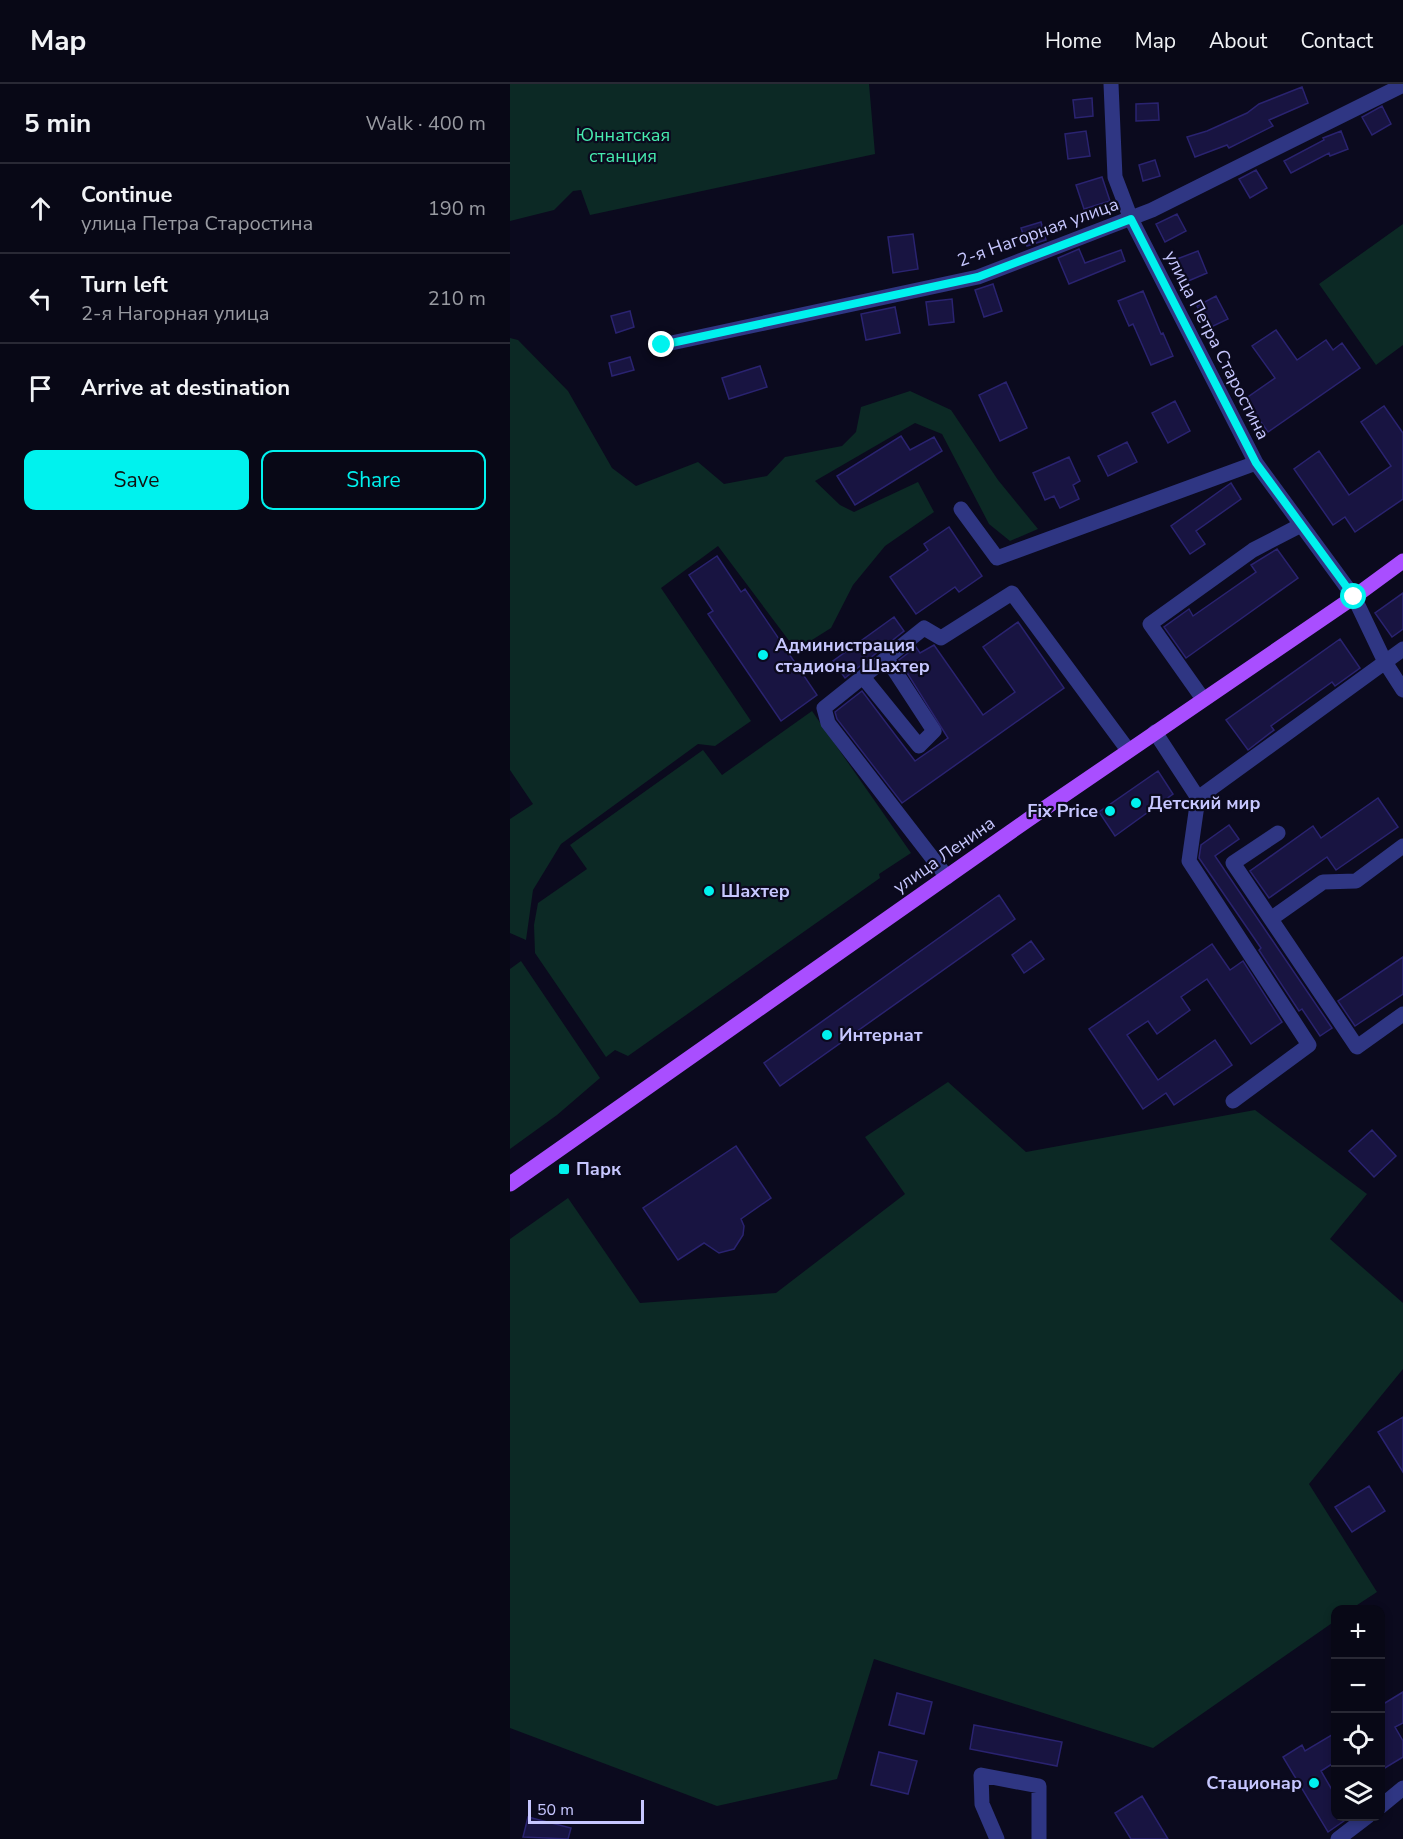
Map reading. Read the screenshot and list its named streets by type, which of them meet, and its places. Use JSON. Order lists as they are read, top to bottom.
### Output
{
  "streets": {
    "main road": ["улица Ленина"],
    "street": ["2-я Нагорная улица", "улица Петра Старостина"]
  },
  "crossings": [
    ["2-я Нагорная улица", "улица Петра Старостина"],
    ["улица Петра Старостина", "улица Ленина"]
  ],
  "parks": ["Юннатская станция"],
  "places": {
    "other": [
      "Администрация стадиона Шахтер",
      "Детский мир",
      "Fix Price",
      "Шахтер",
      "Интернат",
      "Стационар"
    ],
    "transit": ["Парк"]
  },
  "scale_bar": "50 m",
  "page": {
    "header": "Map",
    "nav": [
      "Home",
      "Map",
      "About",
      "Contact"
    ],
    "heading": ["5 min", "Walk · 400 m"],
    "list": [
      ["Continue", "улица Петра Старостина", "190 m"],
      ["Turn left", "2-я Нагорная улица", "210 m"],
      "Arrive at destination"
    ],
    "buttons": ["Save", "Share"],
    "map_buttons": ["+", "−"],
    "scale": "50 m"
  }
}
